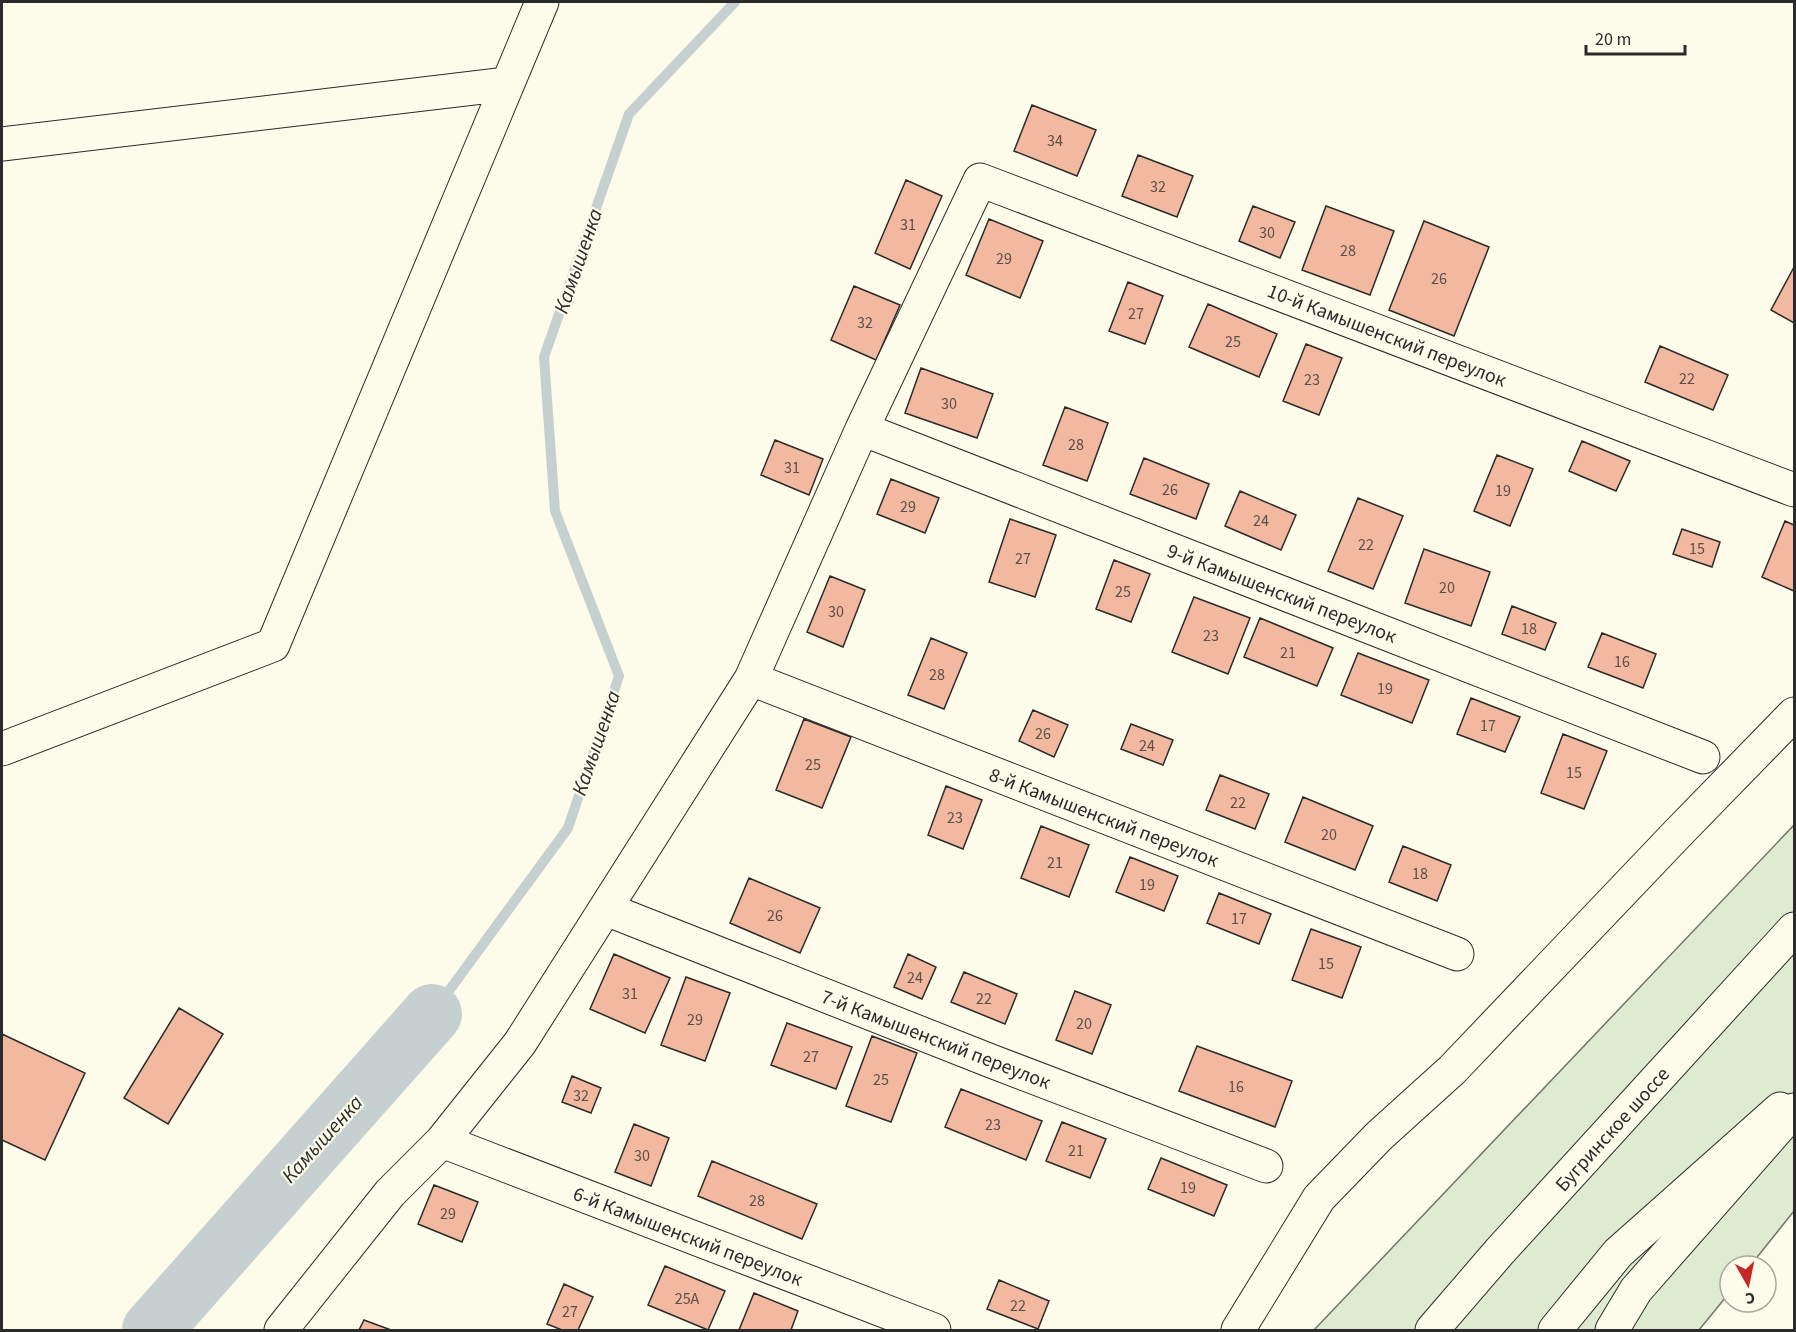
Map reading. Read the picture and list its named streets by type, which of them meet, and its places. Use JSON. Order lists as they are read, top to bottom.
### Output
{
  "streets": {
    "street": [
      "10-й Камышенский переулок",
      "9-й Камышенский переулок",
      "8-й Камышенский переулок",
      "7-й Камышенский переулок",
      "Бугринское шоссе",
      "6-й Камышенский переулок"
    ]
  },
  "crossings": [
    ["10-й Камышенский переулок", "9-й Камышенский переулок"]
  ],
  "water": ["Камышенка"],
  "house_numbers": [
    "34",
    "32",
    "31",
    "30",
    "28",
    "29",
    "26",
    "27",
    "32",
    "25",
    "22",
    "23",
    "30",
    "28",
    "31",
    "26",
    "19",
    "29",
    "24",
    "22",
    "15",
    "27",
    "20",
    "25",
    "30",
    "18",
    "23",
    "21",
    "16",
    "28",
    "19",
    "17",
    "26",
    "24",
    "25",
    "15",
    "22",
    "23",
    "20",
    "21",
    "18",
    "19",
    "26",
    "17",
    "15",
    "24",
    "31",
    "22",
    "29",
    "20",
    "27",
    "25",
    "16",
    "32",
    "23",
    "21",
    "30",
    "19",
    "28",
    "29",
    "25А",
    "22",
    "27"
  ],
  "scale_bar": "20 m",
  "north": "bottom"
}
